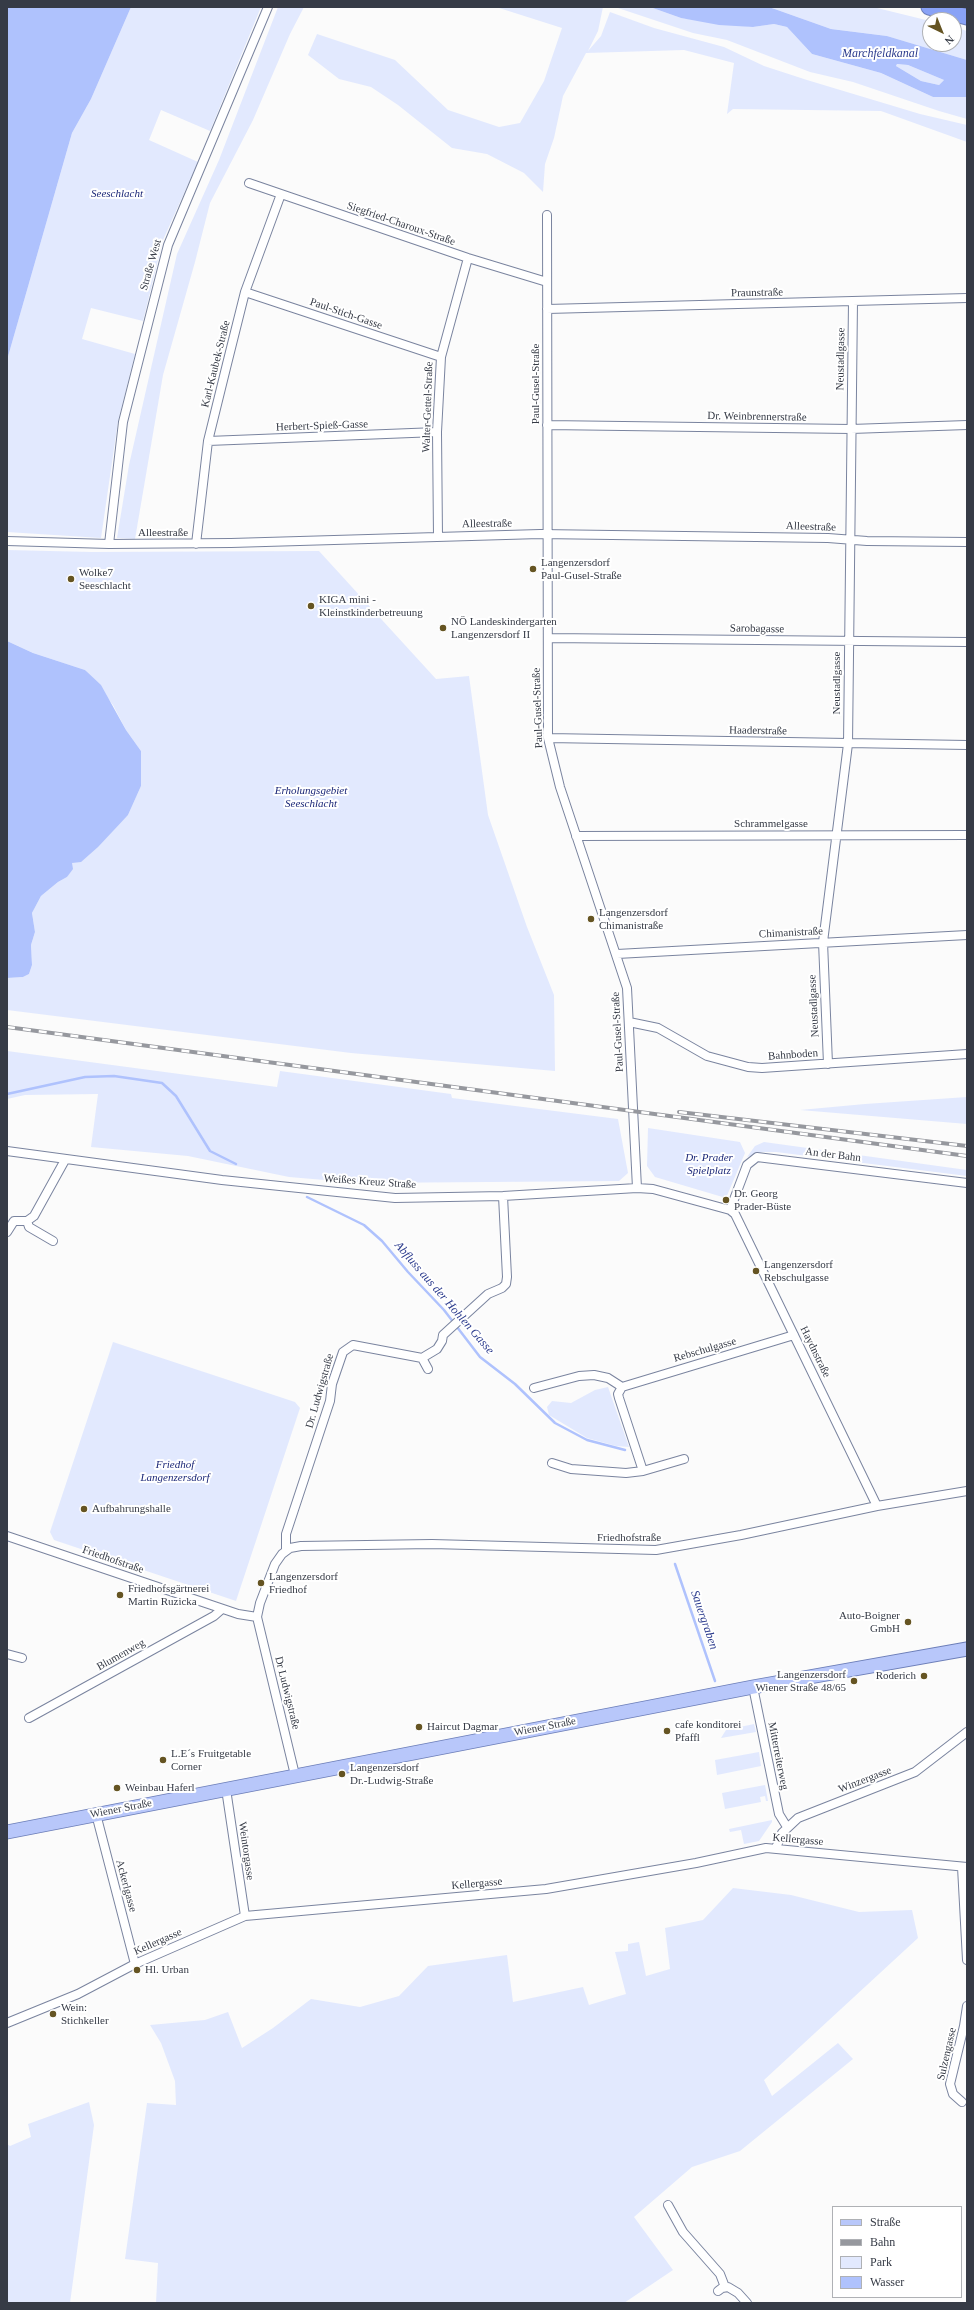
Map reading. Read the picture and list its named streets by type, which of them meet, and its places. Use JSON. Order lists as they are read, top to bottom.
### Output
{
  "streets": {
    "main road": ["Wiener Straße"],
    "street": [
      "Siegfried-Charoux-Straße",
      "Straße West",
      "Praunstraße",
      "Paul-Stich-Gasse",
      "Neustadlgasse",
      "Karl-Kaubek-Straße",
      "Paul-Gusel-Straße",
      "Walter-Gettel-Straße",
      "Dr. Weinbrennerstraße",
      "Herbert-Spieß-Gasse",
      "Alleestraße",
      "Sarobagasse",
      "Haaderstraße",
      "Schrammelgasse",
      "Chimanistraße",
      "Bahnboden",
      "An der Bahn",
      "Weißes Kreuz Straße",
      "Rebschulgasse",
      "Haydnstraße",
      "Dr. Ludwigstraße",
      "Friedhofstraße",
      "Blumenweg",
      "Dr Ludwigstraße",
      "Mitterreiterweg",
      "Winzergasse",
      "Kellergasse",
      "Weintorgasse",
      "Ackerlgasse",
      "Sulzengasse"
    ]
  },
  "crossings": [
    ["Siegfried-Charoux-Straße", "Karl-Kaubek-Straße"],
    ["Siegfried-Charoux-Straße", "Paul-Gusel-Straße"],
    ["Siegfried-Charoux-Straße", "Walter-Gettel-Straße"],
    ["Straße West", "Alleestraße"],
    ["Praunstraße", "Neustadlgasse"],
    ["Praunstraße", "Paul-Gusel-Straße"],
    ["Paul-Stich-Gasse", "Karl-Kaubek-Straße"],
    ["Paul-Stich-Gasse", "Walter-Gettel-Straße"],
    ["Neustadlgasse", "Dr. Weinbrennerstraße"],
    ["Neustadlgasse", "Alleestraße"],
    ["Neustadlgasse", "Sarobagasse"],
    ["Neustadlgasse", "Haaderstraße"],
    ["Neustadlgasse", "Schrammelgasse"],
    ["Neustadlgasse", "Chimanistraße"],
    ["Neustadlgasse", "Bahnboden"],
    ["Karl-Kaubek-Straße", "Herbert-Spieß-Gasse"],
    ["Karl-Kaubek-Straße", "Alleestraße"],
    ["Paul-Gusel-Straße", "Dr. Weinbrennerstraße"],
    ["Paul-Gusel-Straße", "Alleestraße"],
    ["Paul-Gusel-Straße", "Sarobagasse"],
    ["Paul-Gusel-Straße", "Haaderstraße"],
    ["Paul-Gusel-Straße", "Schrammelgasse"],
    ["Paul-Gusel-Straße", "Chimanistraße"],
    ["Paul-Gusel-Straße", "Bahnboden"],
    ["Paul-Gusel-Straße", "Weißes Kreuz Straße"],
    ["Walter-Gettel-Straße", "Herbert-Spieß-Gasse"],
    ["Walter-Gettel-Straße", "Alleestraße"],
    ["An der Bahn", "Weißes Kreuz Straße"],
    ["An der Bahn", "Haydnstraße"],
    ["Weißes Kreuz Straße", "Haydnstraße"],
    ["Rebschulgasse", "Haydnstraße"],
    ["Haydnstraße", "Friedhofstraße"],
    ["Dr. Ludwigstraße", "Friedhofstraße"],
    ["Friedhofstraße", "Blumenweg"],
    ["Friedhofstraße", "Dr Ludwigstraße"],
    ["Dr Ludwigstraße", "Wiener Straße"],
    ["Wiener Straße", "Mitterreiterweg"],
    ["Wiener Straße", "Weintorgasse"],
    ["Wiener Straße", "Ackerlgasse"],
    ["Mitterreiterweg", "Winzergasse"],
    ["Winzergasse", "Kellergasse"],
    ["Kellergasse", "Weintorgasse"],
    ["Kellergasse", "Ackerlgasse"]
  ],
  "water": ["Marchfeldkanal", "Abfluss aus der Hohlen Gasse", "Sauergraben"],
  "parks": [
    "Seeschlacht",
    "Erholungsgebiet Seeschlacht",
    "Dr. Prader Spielplatz",
    "Friedhof Langenzersdorf"
  ],
  "places": [
    "Langenzersdorf Paul-Gusel-Straße",
    "Wolke7 Seeschlacht",
    "KIGA mini - Kleinstkinderbetreuung",
    "NÖ Landeskindergarten Langenzersdorf II",
    "Langenzersdorf Chimanistraße",
    "Dr. Georg Prader-Büste",
    "Langenzersdorf Rebschulgasse",
    "Aufbahrungshalle",
    "Langenzersdorf Friedhof",
    "Friedhofsgärtnerei Martin Ruzicka",
    "Auto-Boigner GmbH",
    "Roderich",
    "Langenzersdorf Wiener Straße 48/65",
    "Haircut Dagmar",
    "cafe konditorei Pfaffl",
    "L.E´s Fruitgetable Corner",
    "Langenzersdorf Dr.-Ludwig-Straße",
    "Weinbau Haferl",
    "Hl. Urban",
    "Wein: Stichkeller"
  ],
  "legend": [
    "Straße",
    "Bahn",
    "Park",
    "Wasser"
  ],
  "north": "bottom right"
}
